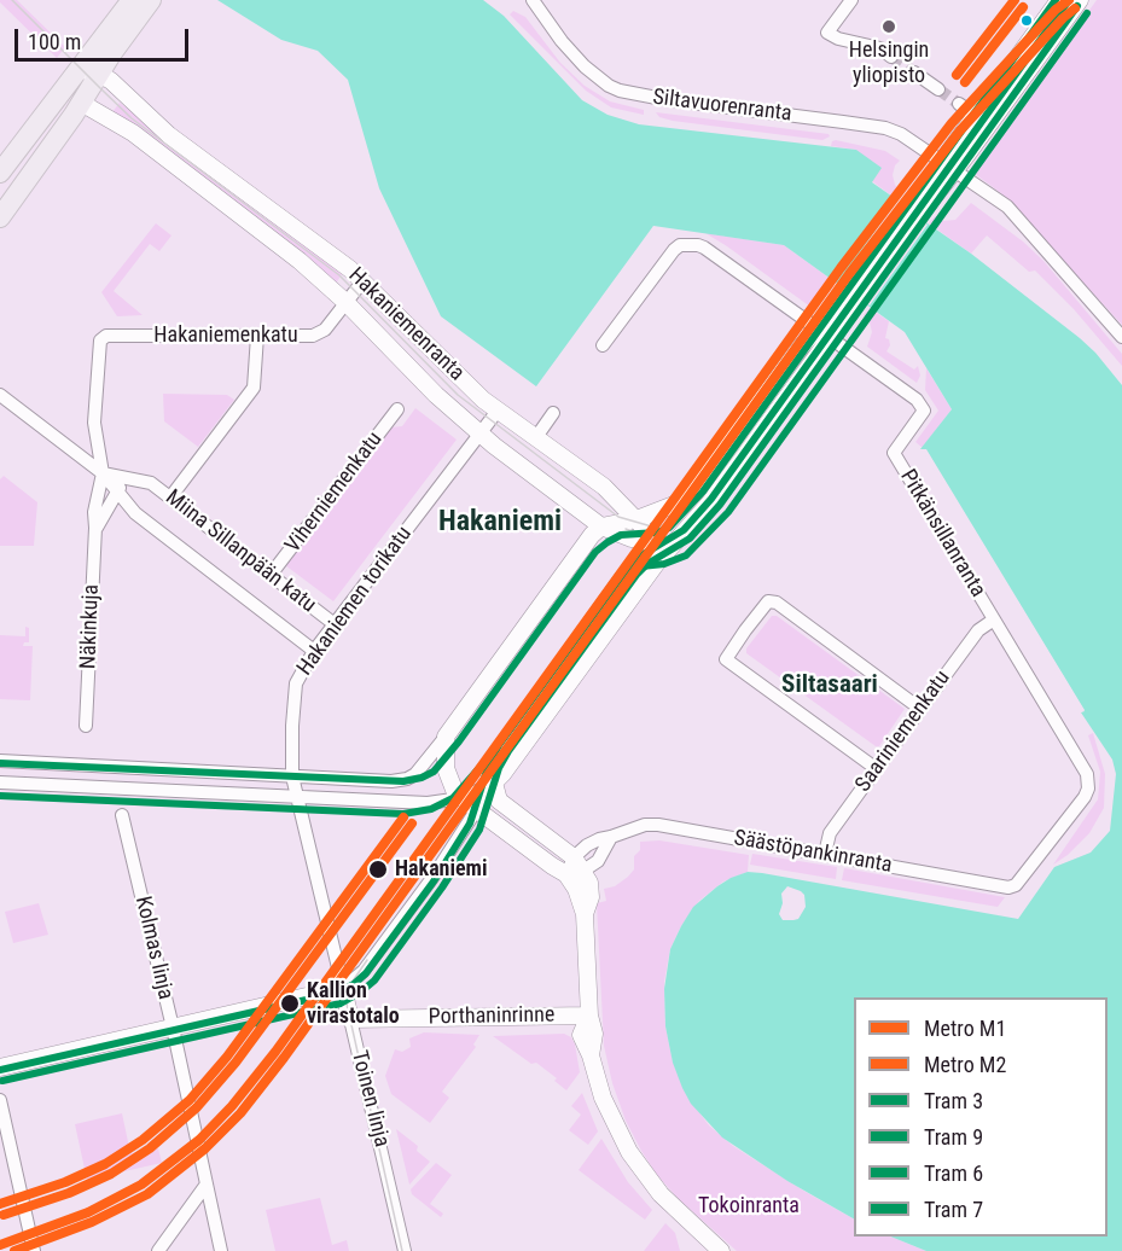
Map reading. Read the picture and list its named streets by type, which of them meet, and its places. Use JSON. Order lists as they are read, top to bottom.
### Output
{
  "streets": {
    "main road": ["Hakaniemenranta", "Porthaninrinne", "Toinen linja"],
    "street": [
      "Siltavuorenranta",
      "Hakaniemenkatu",
      "Viherniemenkatu",
      "Pitkänsillanranta",
      "Miina Sillanpään katu",
      "Hakaniemen torikatu",
      "Näkinkuja",
      "Saariniemenkatu",
      "Säästöpankinranta",
      "Kolmas linja"
    ]
  },
  "crossings": [
    ["Hakaniemenranta", "Hakaniemenkatu"],
    ["Hakaniemenranta", "Hakaniemen torikatu"],
    ["Hakaniemenkatu", "Näkinkuja"],
    ["Viherniemenkatu", "Miina Sillanpään katu"],
    ["Pitkänsillanranta", "Saariniemenkatu"],
    ["Pitkänsillanranta", "Säästöpankinranta"],
    ["Miina Sillanpään katu", "Hakaniemen torikatu"],
    ["Miina Sillanpään katu", "Näkinkuja"],
    ["Hakaniemen torikatu", "Toinen linja"],
    ["Saariniemenkatu", "Säästöpankinranta"],
    ["Porthaninrinne", "Toinen linja"]
  ],
  "districts": ["Hakaniemi", "Siltasaari"],
  "parks": ["Tokoinranta"],
  "places": ["Helsingin yliopisto", "Hakaniemi", "Kallion virastotalo"],
  "lines": [
    "metro line M1",
    "tram line 3",
    "tram line 6",
    "tram line 9",
    "metro line M2",
    "tram line 7"
  ],
  "legend": [
    "Metro M1",
    "Metro M2",
    "Tram 3",
    "Tram 9",
    "Tram 6",
    "Tram 7"
  ],
  "scale_bar": "100 m"
}
